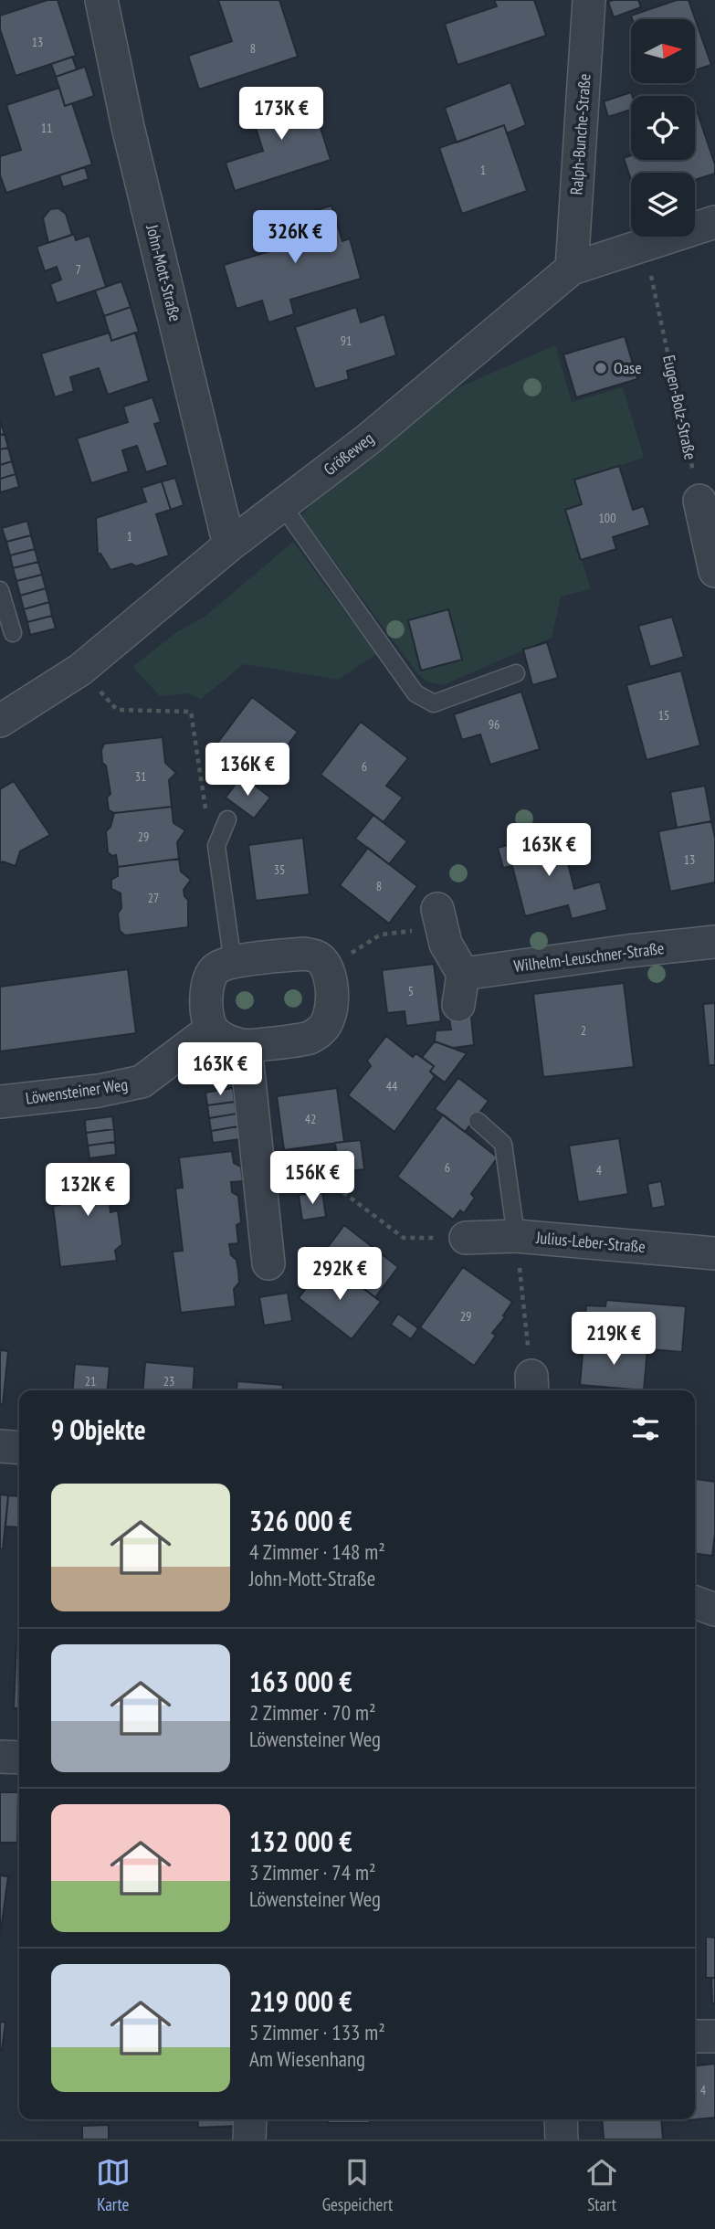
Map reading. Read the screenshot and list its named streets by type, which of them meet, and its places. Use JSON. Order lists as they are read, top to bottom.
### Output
{
  "streets": {
    "street": [
      "Ralph-Bunche-Straße",
      "John-Mott-Straße",
      "Größeweg",
      "Wilhelm-Leuschner-Straße",
      "Löwensteiner Weg",
      "Julius-Leber-Straße"
    ],
    "path": ["Eugen-Bolz-Straße"]
  },
  "crossings": [
    ["Ralph-Bunche-Straße", "Größeweg"],
    ["John-Mott-Straße", "Größeweg"],
    ["Eugen-Bolz-Straße", "Größeweg"]
  ],
  "places": ["Oase"],
  "house_numbers": [
    "13",
    "8",
    "11",
    "1",
    "7",
    "91",
    "100",
    "1",
    "15",
    "96",
    "6",
    "31",
    "29",
    "13",
    "35",
    "8",
    "27",
    "5",
    "2",
    "44",
    "42",
    "6",
    "4",
    "29",
    "21",
    "23",
    "4"
  ],
  "north": "right",
  "page": {
    "price": [
      "173K €",
      "326K €",
      "136K €",
      "163K €",
      "163K €",
      "156K €",
      "132K €",
      "292K €",
      "219K €"
    ],
    "heading": "9 Objekte",
    "list": [
      {
        "name": "326 000 €",
        "note": "4 Zimmer · 148 m² · John-Mott-Straße"
      },
      {
        "name": "163 000 €",
        "note": "2 Zimmer · 70 m² · Löwensteiner Weg"
      },
      {
        "name": "132 000 €",
        "note": "3 Zimmer · 74 m² · Löwensteiner Weg"
      },
      {
        "name": "219 000 €",
        "note": "5 Zimmer · 133 m² · Am Wiesenhang"
      }
    ],
    "tabs": ["Karte", "Gespeichert", "Start"]
  }
}
